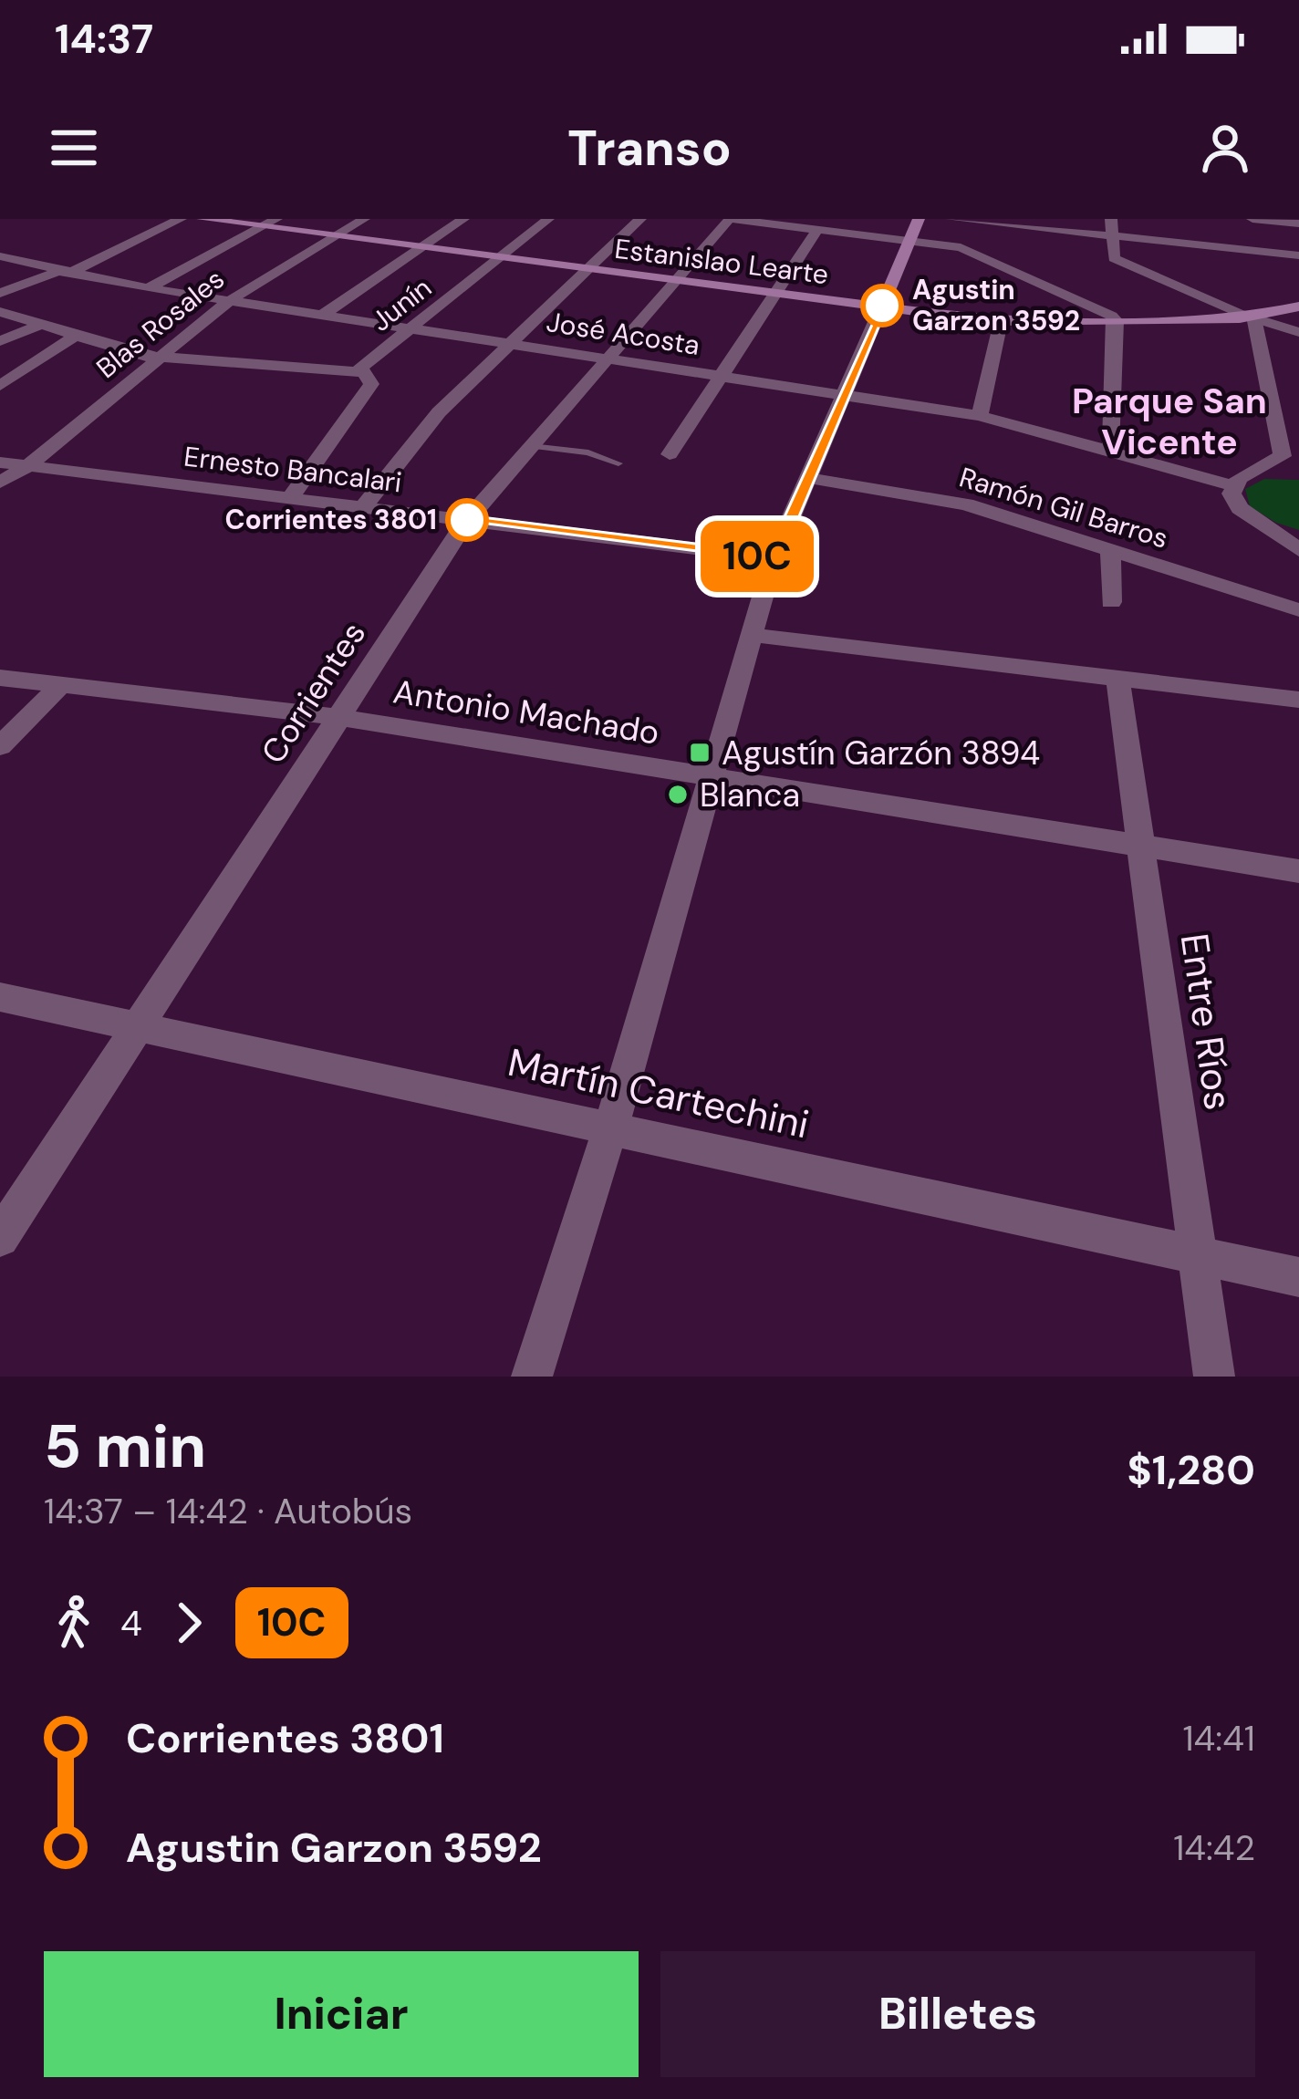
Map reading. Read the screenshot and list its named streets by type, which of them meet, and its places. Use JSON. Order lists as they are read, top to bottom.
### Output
{
  "streets": {
    "main road": ["Estanislao Learte"],
    "street": [
      "Junín",
      "Blas Rosales",
      "José Acosta",
      "Ernesto Bancalari",
      "Ramón Gil Barros",
      "Corrientes",
      "Antonio Machado",
      "Entre Ríos",
      "Martín Cartechini"
    ]
  },
  "crossings": [
    ["Estanislao Learte", "Junín"],
    ["Estanislao Learte", "Blas Rosales"],
    ["Estanislao Learte", "Corrientes"],
    ["Junín", "José Acosta"],
    ["Junín", "Ernesto Bancalari"],
    ["Blas Rosales", "José Acosta"],
    ["Blas Rosales", "Ernesto Bancalari"],
    ["José Acosta", "Corrientes"],
    ["Ernesto Bancalari", "Corrientes"],
    ["Corrientes", "Antonio Machado"],
    ["Corrientes", "Martín Cartechini"],
    ["Antonio Machado", "Entre Ríos"],
    ["Entre Ríos", "Martín Cartechini"]
  ],
  "districts": ["Parque San Vicente"],
  "places": {
    "other": ["Agustin Garzon 3592", "Corrientes 3801", "Blanca"],
    "transit": ["Agustín Garzón 3894"]
  },
  "lines": ["bus line 10C"],
  "page": {
    "status": "14:37",
    "header": "Transo",
    "on_map": "10C",
    "heading": ["5 min", "14:37 – 14:42 · Autobús", "$1,280"],
    "legs": ["4", "10C"],
    "list": [
      {
        "name": "Corrientes 3801",
        "value": "14:41"
      },
      {
        "name": "Agustin Garzon 3592",
        "value": "14:42"
      }
    ],
    "buttons": ["Iniciar", "Billetes"]
  }
}
